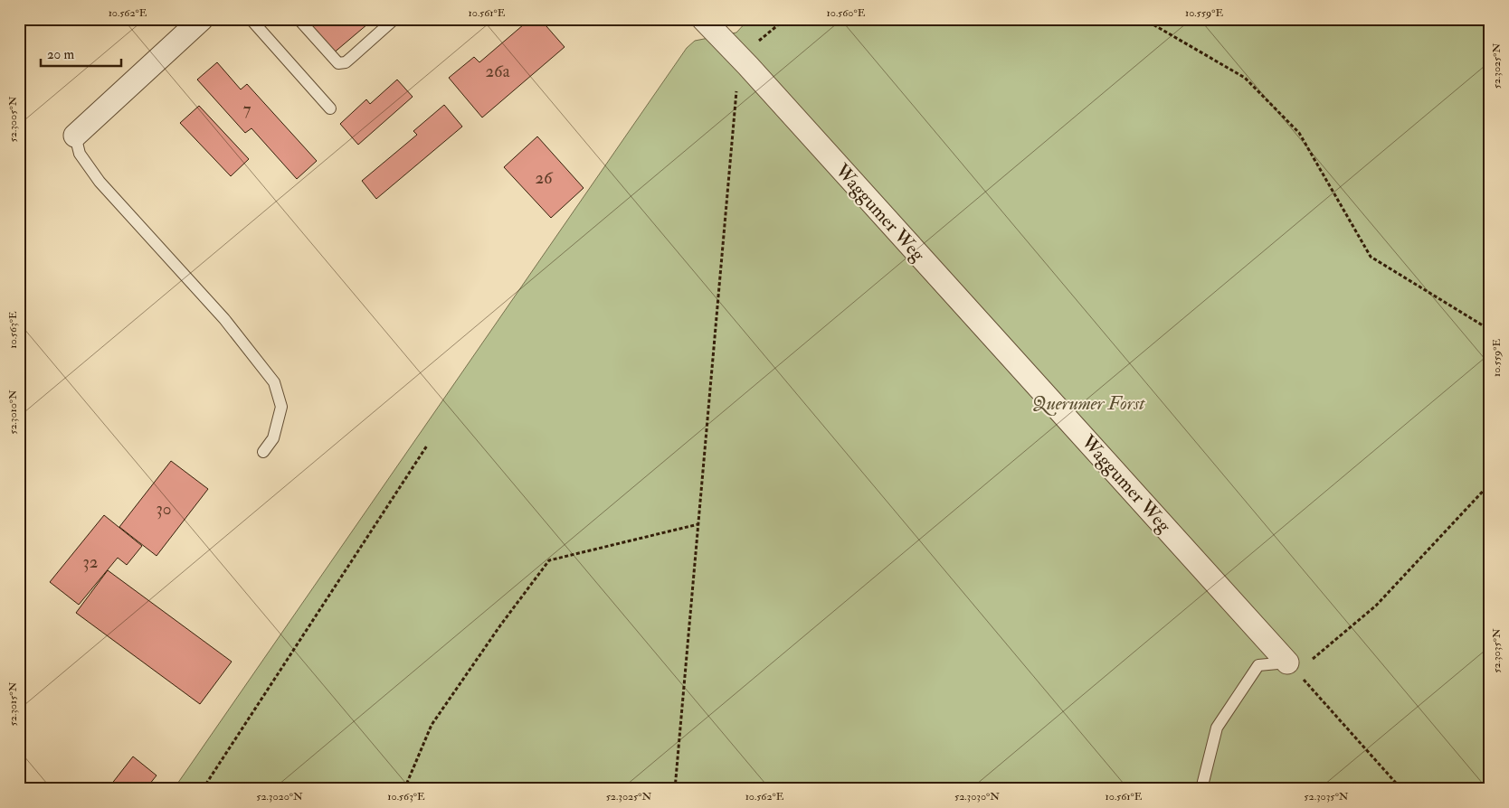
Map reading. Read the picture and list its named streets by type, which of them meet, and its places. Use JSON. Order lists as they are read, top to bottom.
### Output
{
  "streets": {
    "street": ["Waggumer Weg"]
  },
  "parks": ["Querumer Forst"],
  "house_numbers": [
    "26a",
    "7",
    "26",
    "30",
    "32"
  ],
  "scale_bar": "20 m",
  "coordinates": [
    "10.562°E",
    "10.561°E",
    "10.560°E",
    "10.559°E",
    "52.3025°N",
    "52.3005°N",
    "10.563°E",
    "52.3010°N",
    "52.3035°N",
    "52.3015°N",
    "52.3020°N",
    "52.3030°N"
  ]
}
